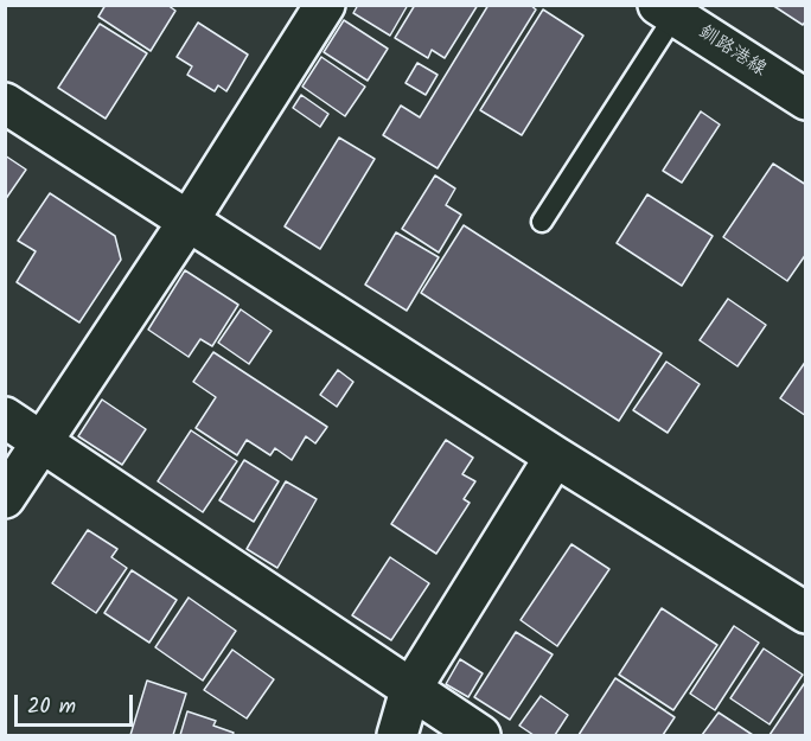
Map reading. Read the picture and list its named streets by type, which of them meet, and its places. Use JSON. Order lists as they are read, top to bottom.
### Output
{
  "streets": {
    "street": ["釧路港線"]
  },
  "scale_bar": "20 m"
}
